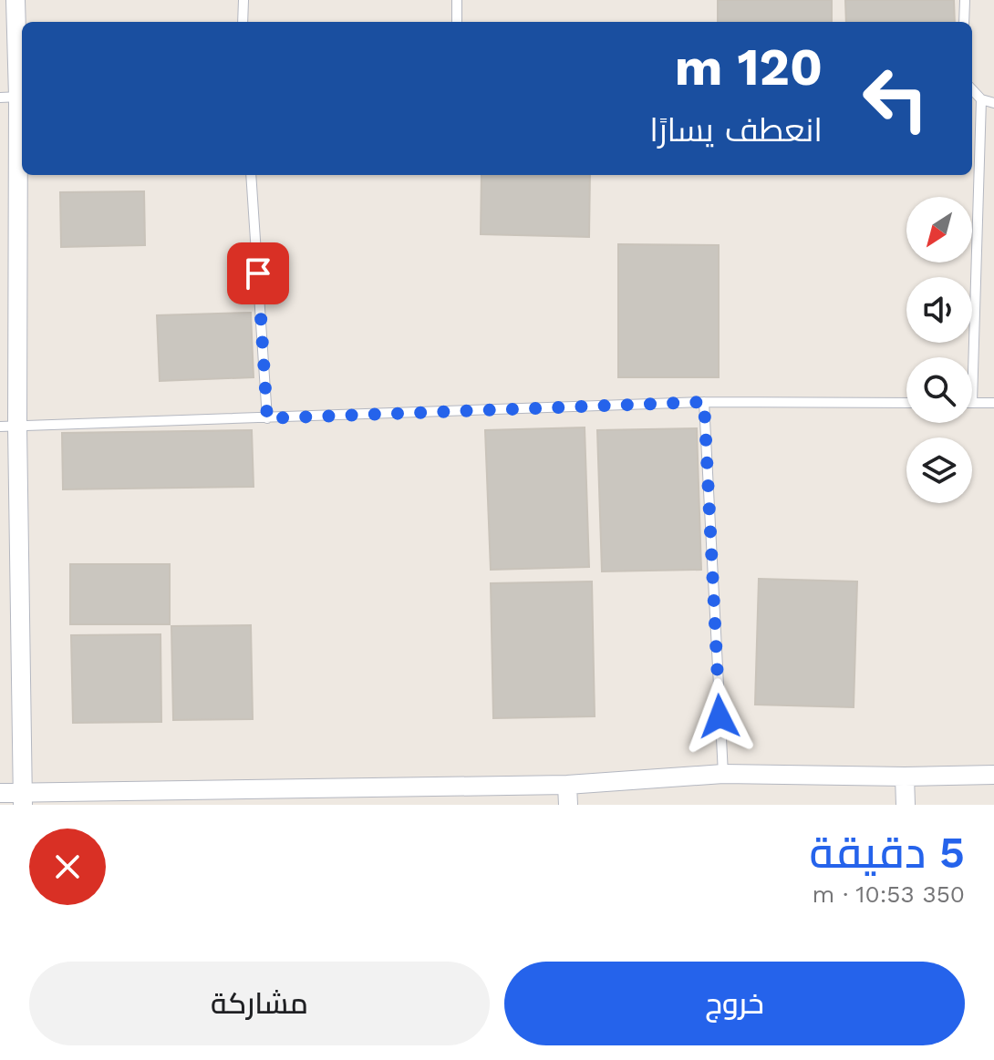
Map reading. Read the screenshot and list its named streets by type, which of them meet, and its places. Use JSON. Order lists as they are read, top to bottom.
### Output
{
  "north": "bottom left",
  "page": {
    "turn": ["120 m", "انعطف يسارًا"],
    "heading": ["5 دقيقة", "350 m · 10:53"],
    "buttons": ["خروج", "مشاركة"]
  }
}
